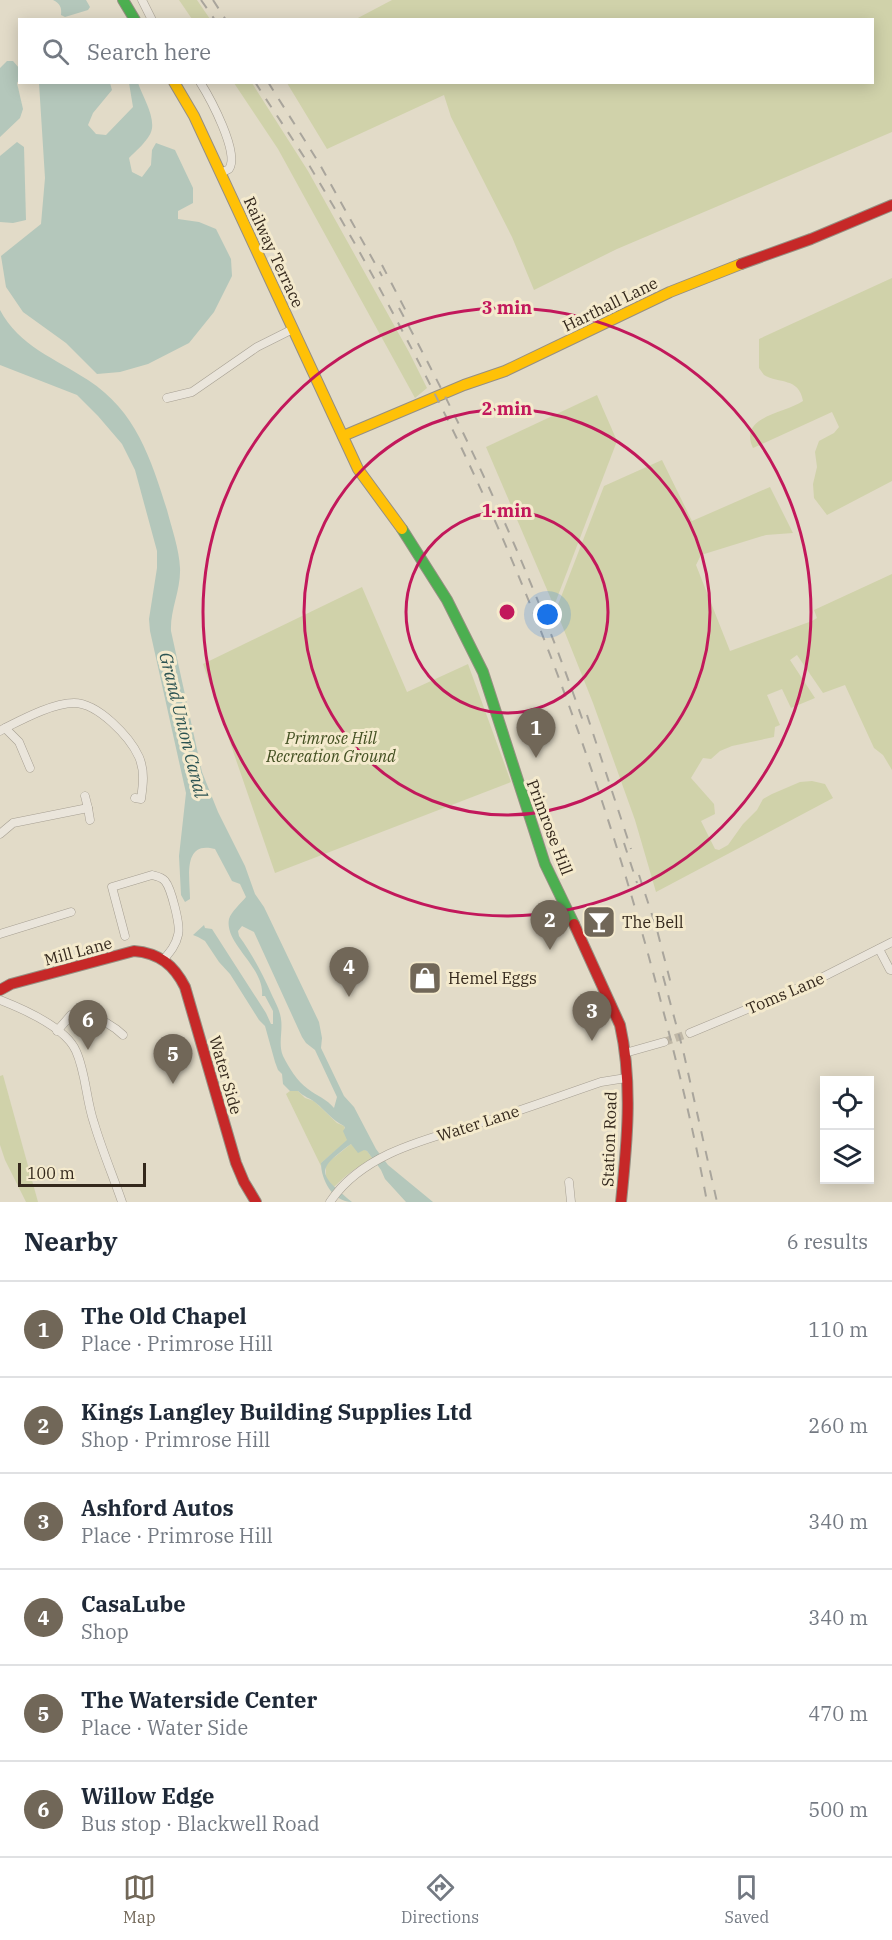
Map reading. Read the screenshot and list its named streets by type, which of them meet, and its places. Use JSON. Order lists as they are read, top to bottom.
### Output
{
  "streets": {
    "street": [
      "Railway Terrace",
      "Harthall Lane",
      "Primrose Hill",
      "Mill Lane",
      "Toms Lane",
      "Water Side",
      "Water Lane",
      "Station Road"
    ]
  },
  "crossings": [
    ["Railway Terrace", "Harthall Lane"],
    ["Railway Terrace", "Primrose Hill"],
    ["Harthall Lane", "Primrose Hill"],
    ["Primrose Hill", "Water Lane"],
    ["Primrose Hill", "Station Road"],
    ["Mill Lane", "Water Side"],
    ["Water Lane", "Station Road"]
  ],
  "water": ["Grand Union Canal"],
  "parks": ["Primrose Hill Recreation Ground"],
  "places": {
    "bar": ["The Bell"],
    "shop": ["Hemel Eggs"]
  },
  "scale_bar": "100 m",
  "page": {
    "search": "Search here",
    "pins": [
      "1",
      "2",
      "4",
      "3",
      "6",
      "5"
    ],
    "scale": "100 m",
    "heading": ["Nearby", "6 results"],
    "list": [
      {
        "mark": "1",
        "name": "The Old Chapel",
        "note": "Place · Primrose Hill",
        "value": "110 m"
      },
      {
        "mark": "2",
        "name": "Kings Langley Building Supplies Ltd",
        "note": "Shop · Primrose Hill",
        "value": "260 m"
      },
      {
        "mark": "3",
        "name": "Ashford Autos",
        "note": "Place · Primrose Hill",
        "value": "340 m"
      },
      {
        "mark": "4",
        "name": "CasaLube",
        "note": "Shop",
        "value": "340 m"
      },
      {
        "mark": "5",
        "name": "The Waterside Center",
        "note": "Place · Water Side",
        "value": "470 m"
      },
      {
        "mark": "6",
        "name": "Willow Edge",
        "note": "Bus stop · Blackwell Road",
        "value": "500 m"
      }
    ],
    "nav": ["Map", "Directions", "Saved"]
  },
  "rings": ["3 min", "2 min", "1 min"]
}
